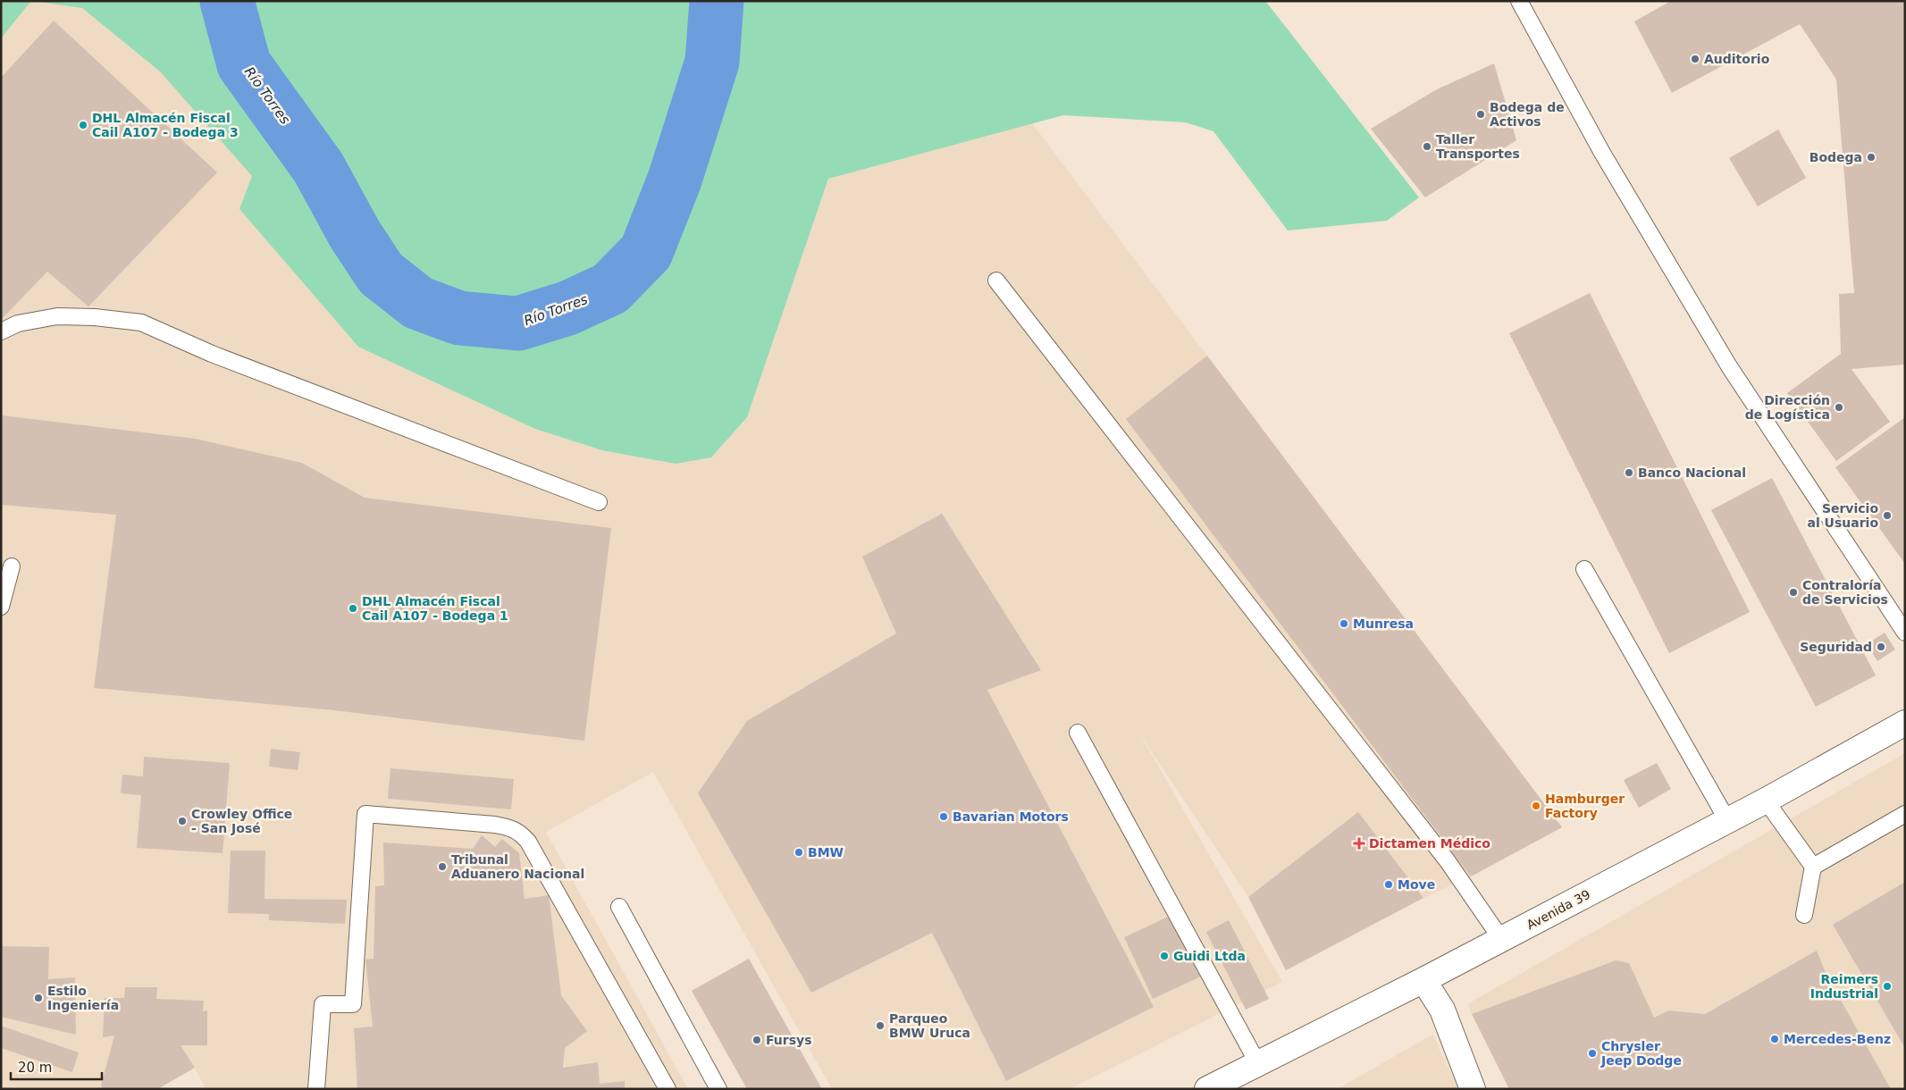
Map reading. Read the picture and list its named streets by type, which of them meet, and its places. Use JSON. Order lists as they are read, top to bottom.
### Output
{
  "streets": {
    "main road": ["Avenida 39"]
  },
  "water": ["Río Torres"],
  "places": {
    "other": [
      "Auditorio",
      "Bodega de Activos",
      "DHL Almacén Fiscal Cail A107 - Bodega 3",
      "Taller Transportes",
      "Bodega",
      "Dirección de Logística",
      "Banco Nacional",
      "Servicio al Usuario",
      "Contraloría de Servicios",
      "DHL Almacén Fiscal Cail A107 - Bodega 1",
      "Munresa",
      "Seguridad",
      "Hamburger Factory",
      "Bavarian Motors",
      "Crowley Office - San José",
      "BMW",
      "Tribunal Aduanero Nacional",
      "Move",
      "Guidi Ltda",
      "Reimers Industrial",
      "Estilo Ingeniería",
      "Parqueo BMW Uruca",
      "Mercedes-Benz",
      "Fursys",
      "Chrysler Jeep Dodge"
    ],
    "health": ["Dictamen Médico"]
  },
  "scale_bar": "20 m"
}
